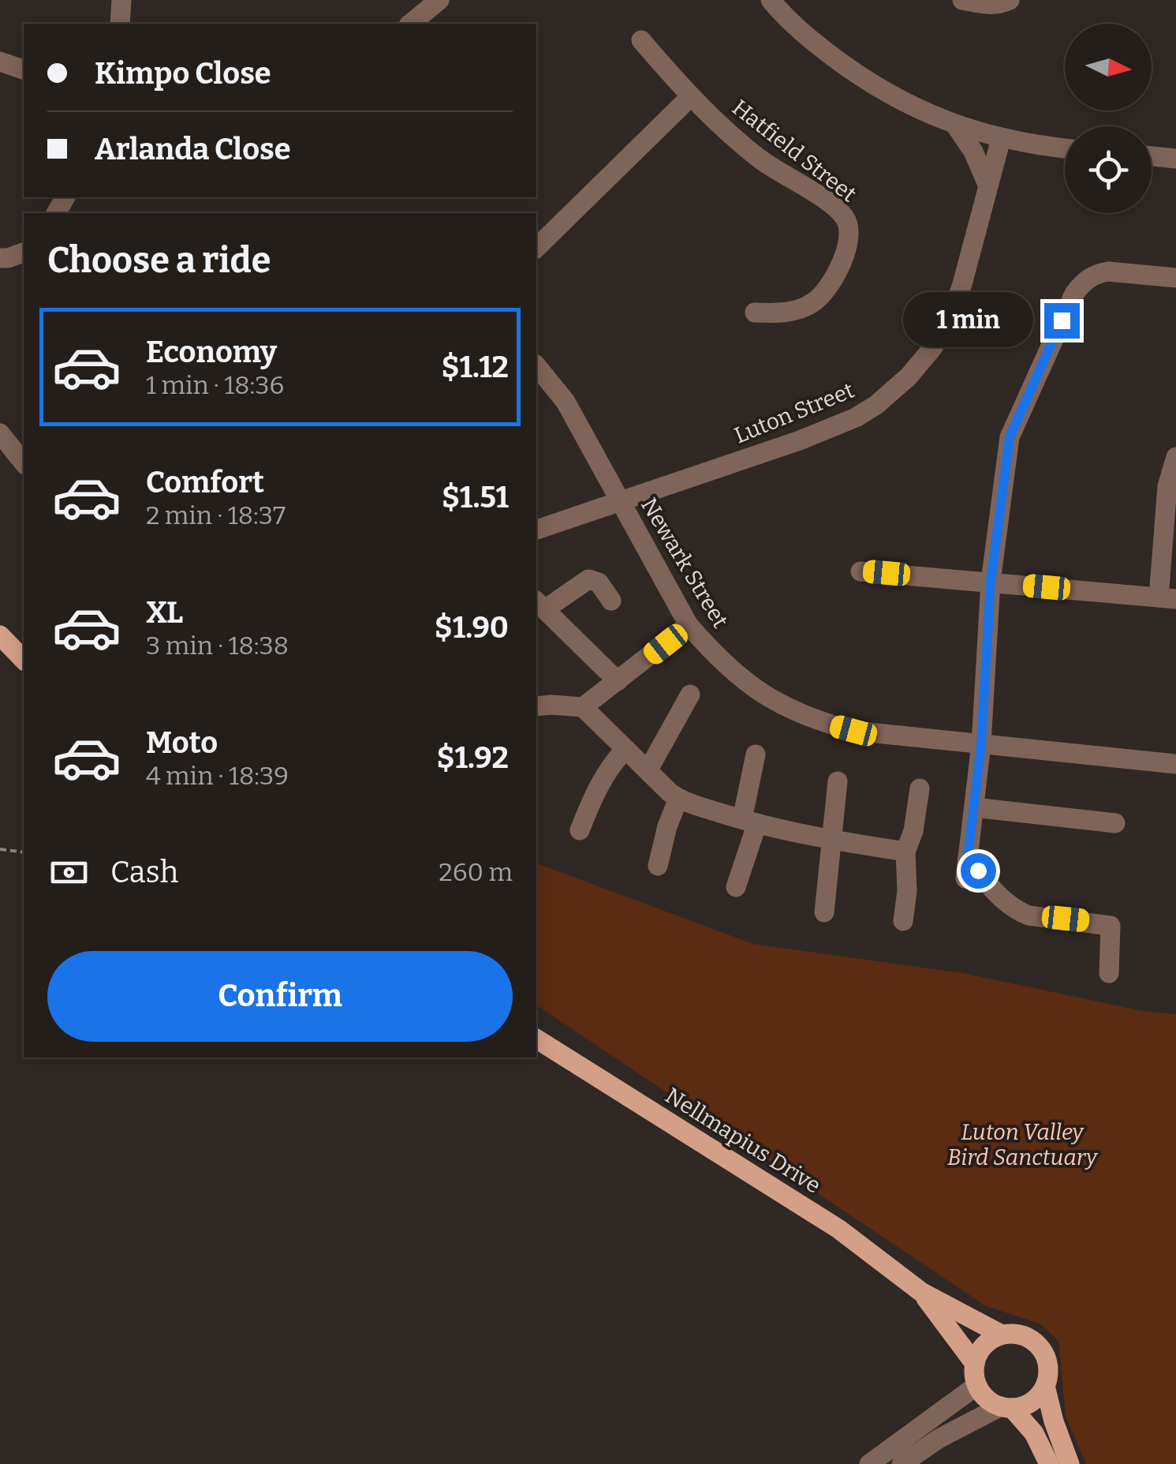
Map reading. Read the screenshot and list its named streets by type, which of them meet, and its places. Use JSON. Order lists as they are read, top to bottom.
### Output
{
  "streets": {
    "main road": ["Nellmapius Drive"],
    "street": ["Hatfield Street", "Luton Street", "Newark Street"]
  },
  "crossings": [
    ["Luton Street", "Newark Street"]
  ],
  "parks": ["Luton Valley Bird Sanctuary"],
  "north": "right",
  "page": {
    "banner": ["Kimpo Close", "Arlanda Close"],
    "heading": "Choose a ride",
    "bubble": "1 min",
    "list": [
      {
        "name": "Economy",
        "note": "1 min · 18:36",
        "value": "$1.12"
      },
      {
        "name": "Comfort",
        "note": "2 min · 18:37",
        "value": "$1.51"
      },
      {
        "name": "XL",
        "note": "3 min · 18:38",
        "value": "$1.90"
      },
      {
        "name": "Moto",
        "note": "4 min · 18:39",
        "value": "$1.92"
      }
    ],
    "pay": ["Cash", "260 m"],
    "buttons": "Confirm"
  }
}
